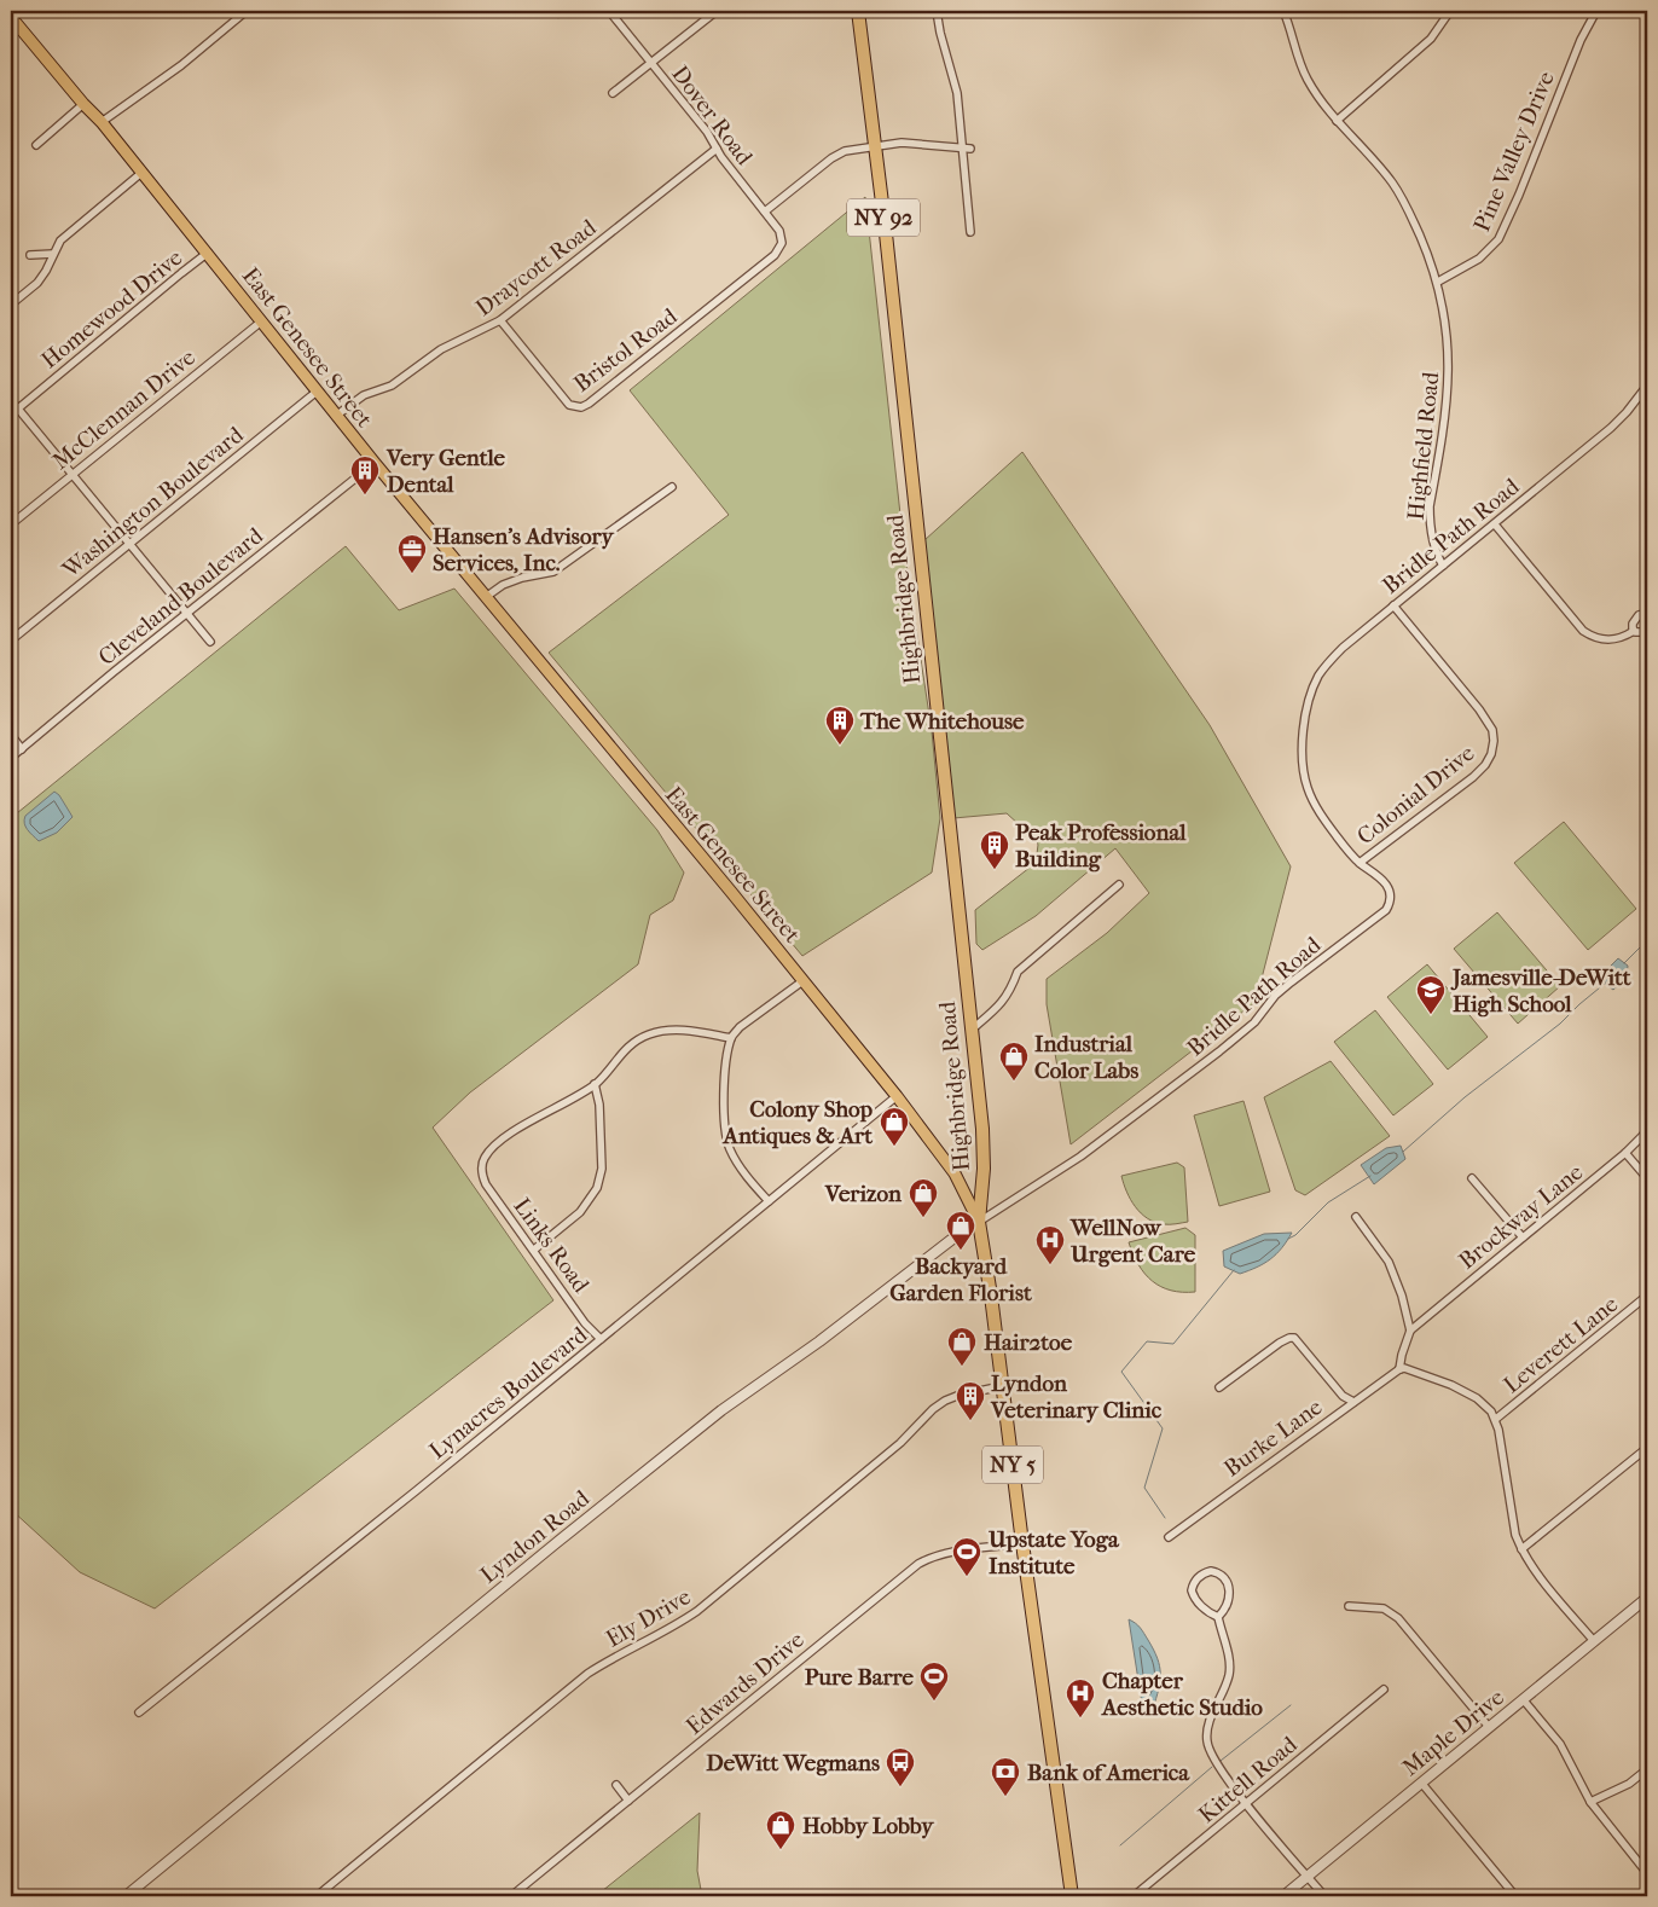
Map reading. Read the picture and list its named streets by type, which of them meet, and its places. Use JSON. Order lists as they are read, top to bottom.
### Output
{
  "streets": {
    "highway": [
      "NY 92",
      "East Genesee Street",
      "Highbridge Road",
      "NY 5"
    ],
    "street": [
      "Dover Road",
      "Pine Valley Drive",
      "Draycott Road",
      "Homewood Drive",
      "Bristol Road",
      "McClennan Drive",
      "Highfield Road",
      "Washington Boulevard",
      "Bridle Path Road",
      "Cleveland Boulevard",
      "Colonial Drive",
      "Brockway Lane",
      "Links Road",
      "Leverett Lane",
      "Lynacres Boulevard",
      "Burke Lane",
      "Lyndon Road",
      "Ely Drive",
      "Edwards Drive",
      "Maple Drive",
      "Kittell Road"
    ]
  },
  "crossings": [
    ["Dover Road", "Draycott Road"],
    ["Dover Road", "Bristol Road"],
    ["Pine Valley Drive", "Highfield Road"],
    ["Draycott Road", "East Genesee Street"],
    ["Draycott Road", "Bristol Road"],
    ["Homewood Drive", "East Genesee Street"],
    ["East Genesee Street", "McClennan Drive"],
    ["East Genesee Street", "Washington Boulevard"],
    ["East Genesee Street", "Bridle Path Road"],
    ["East Genesee Street", "Cleveland Boulevard"],
    ["East Genesee Street", "Highbridge Road"],
    ["East Genesee Street", "Lynacres Boulevard"],
    ["East Genesee Street", "Lyndon Road"],
    ["East Genesee Street", "Ely Drive"],
    ["East Genesee Street", "Edwards Drive"],
    ["Highfield Road", "Bridle Path Road"],
    ["Bridle Path Road", "Highbridge Road"],
    ["Bridle Path Road", "Colonial Drive"],
    ["Bridle Path Road", "Lyndon Road"],
    ["Highbridge Road", "Lyndon Road"],
    ["Links Road", "Lynacres Boulevard"]
  ],
  "places": {
    "building": [
      "Very Gentle Dental",
      "The Whitehouse",
      "Peak Professional Building",
      "Lyndon Veterinary Clinic"
    ],
    "office": ["Hansen's Advisory Services, Inc."],
    "school or university": ["Jamesville-DeWitt High School"],
    "shop": [
      "Industrial Color Labs",
      "Colony Shop Antiques & Art",
      "Verizon",
      "Backyard Garden Florist",
      "Hair2toe",
      "Hobby Lobby"
    ],
    "hospital": ["WellNow Urgent Care", "Chapter Aesthetic Studio"],
    "sports": ["Upstate Yoga Institute", "Pure Barre"],
    "bus stop": ["DeWitt Wegmans"],
    "bank": ["Bank of America"]
  }
}
